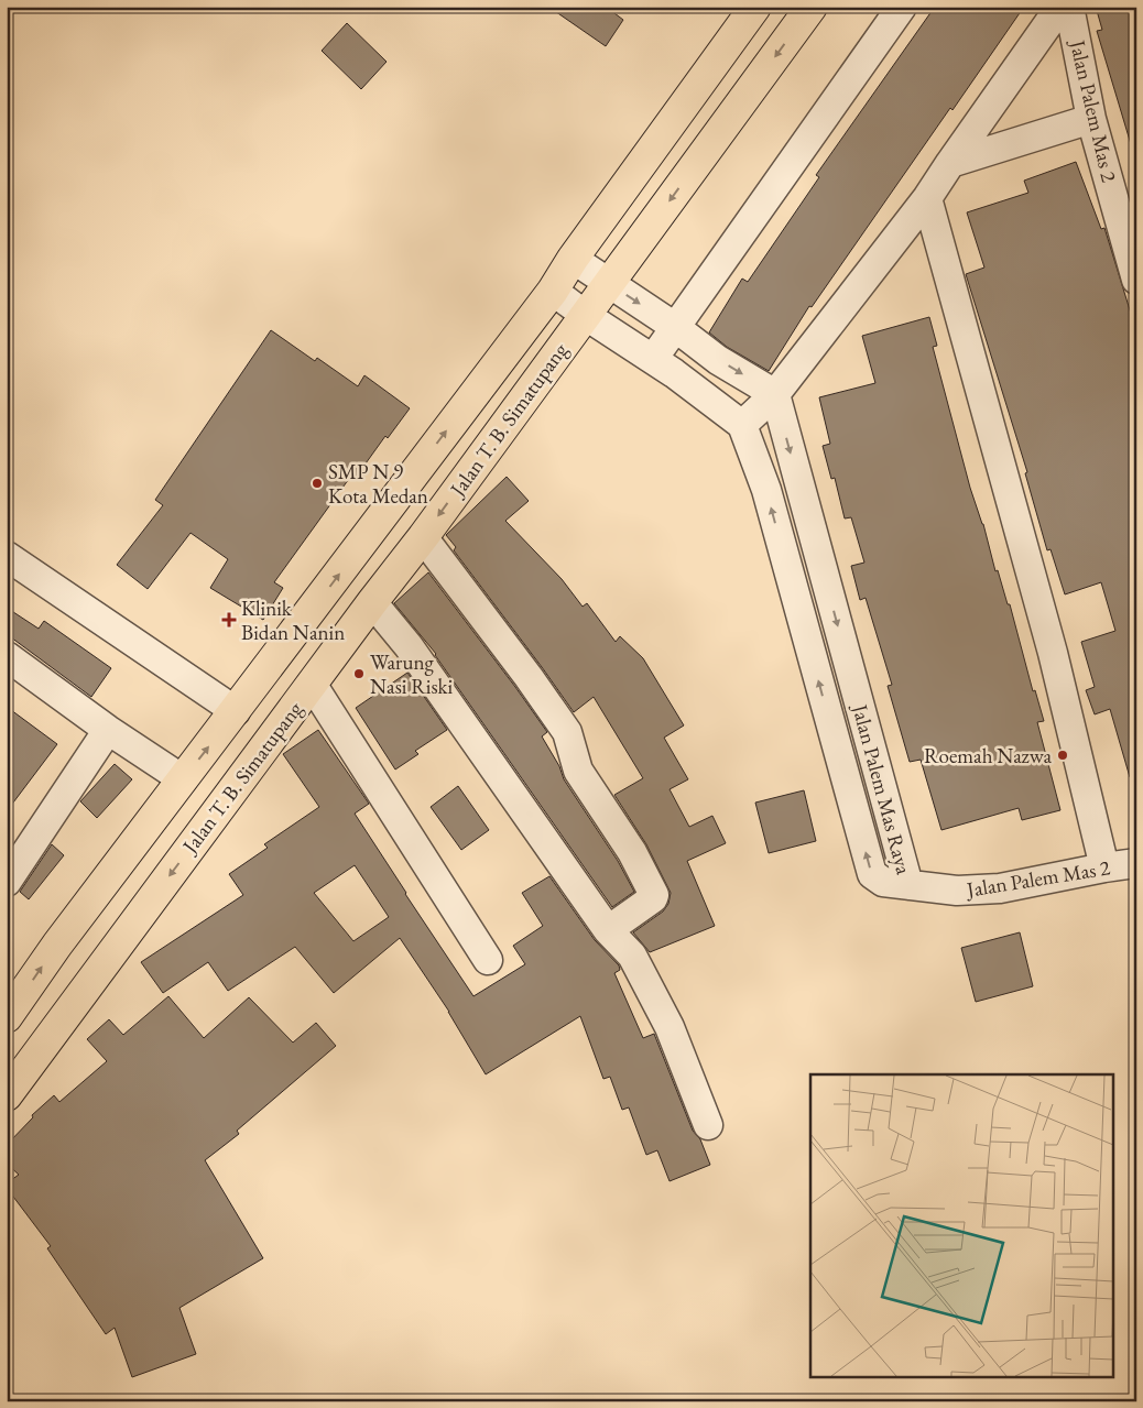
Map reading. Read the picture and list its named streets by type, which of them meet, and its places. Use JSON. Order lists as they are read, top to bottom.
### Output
{
  "streets": {
    "main road": ["Jalan T. B. Simatupang"],
    "street": ["Jalan Palem Mas 2", "Jalan Palem Mas Raya"]
  },
  "crossings": [
    ["Jalan Palem Mas 2", "Jalan Palem Mas Raya"]
  ],
  "places": {
    "other": ["SMP N 9 Kota Medan", "Warung Nasi Riski", "Roemah Nazwa"],
    "health": ["Klinik Bidan Nanin"]
  }
}
